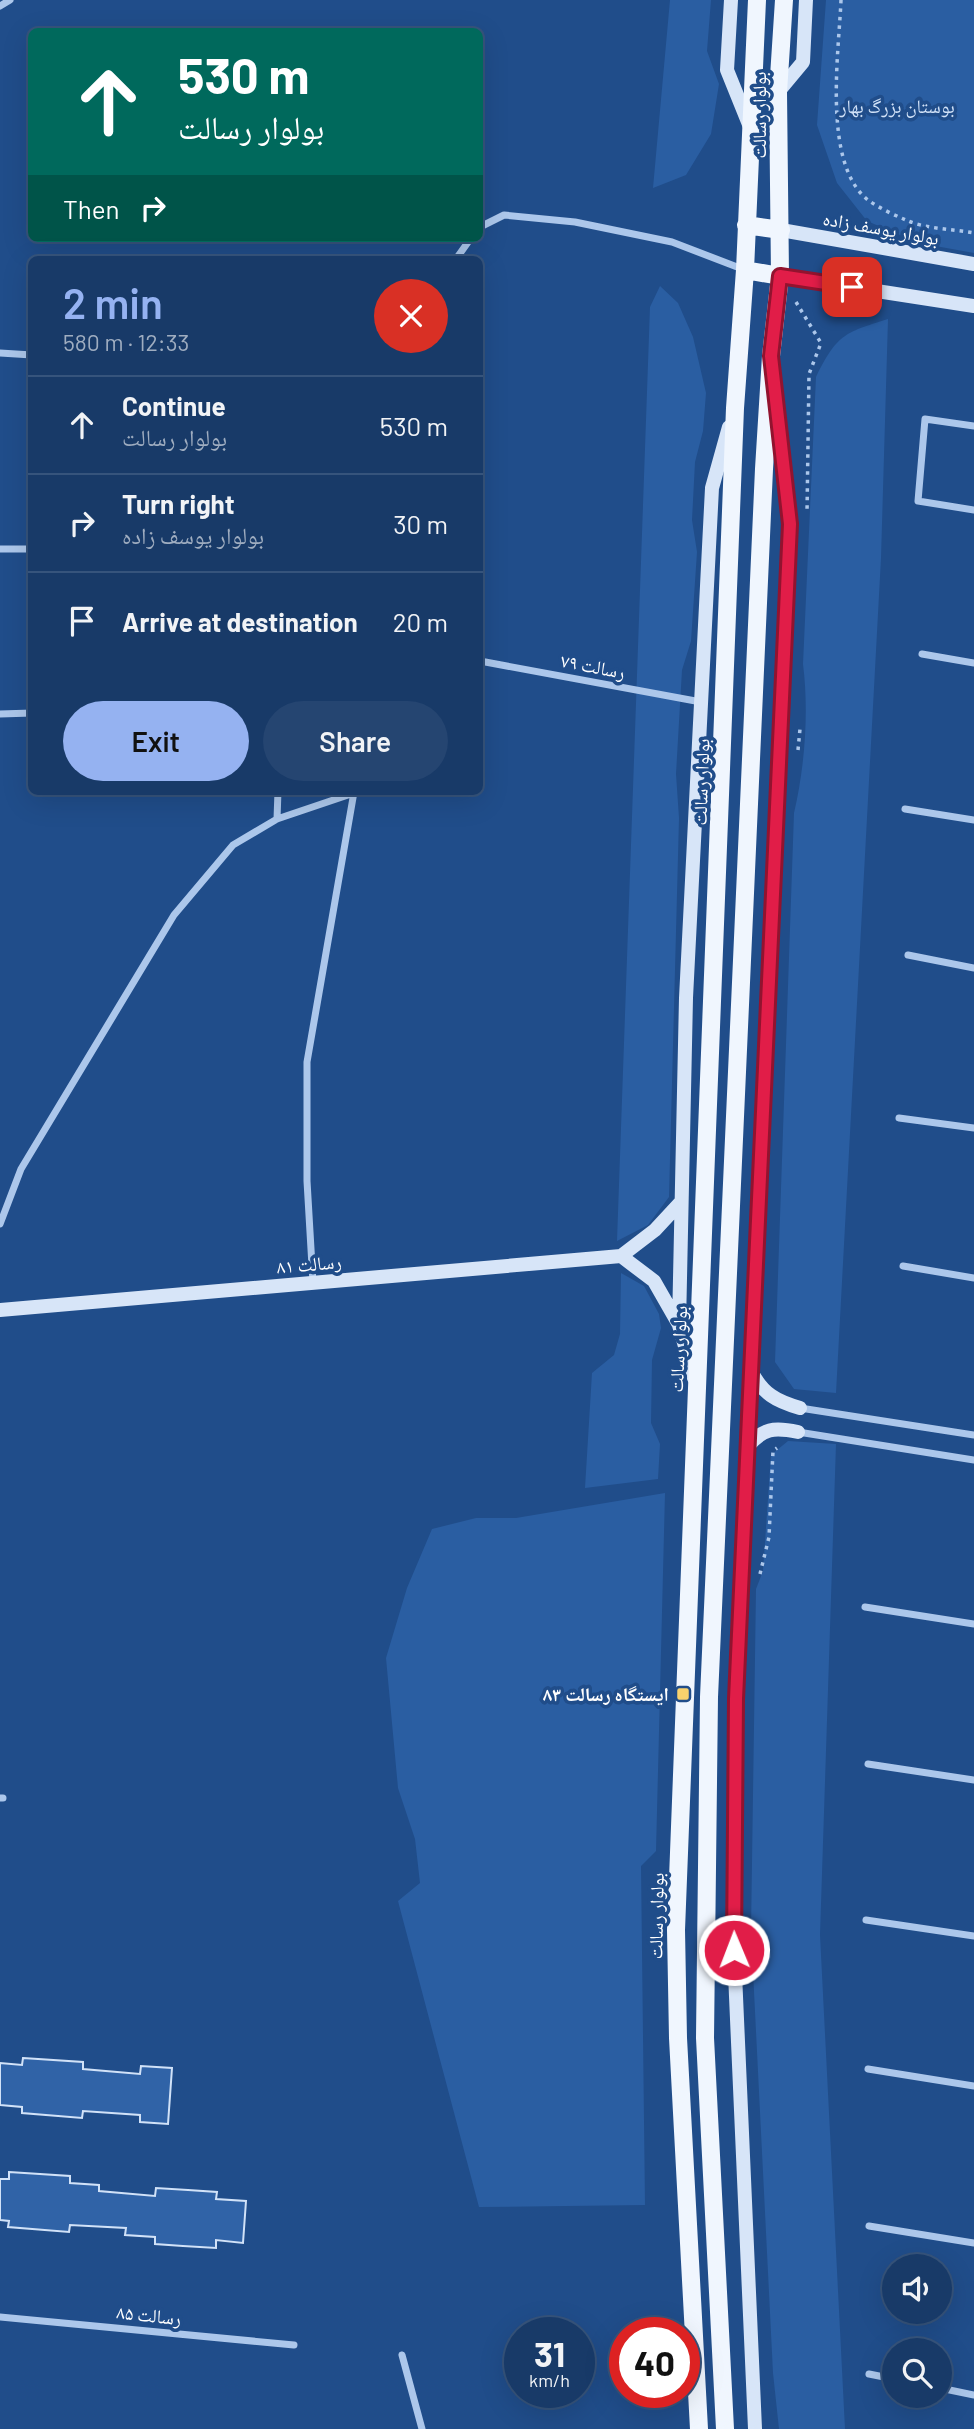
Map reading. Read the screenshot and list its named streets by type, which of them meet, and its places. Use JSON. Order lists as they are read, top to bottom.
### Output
{
  "streets": {
    "main road": ["بولوار رسالت"],
    "street": [
      "بولوار یوسف زاده",
      "رسالت ۷۹",
      "رسالت ۸۱",
      "رسالت ۸۵"
    ]
  },
  "crossings": [
    ["بولوار رسالت", "بولوار یوسف زاده"]
  ],
  "parks": ["بوستان بزرگ بهار"],
  "places": {
    "transit": ["ایستگاه رسالت ۸۳"]
  },
  "page": {
    "turn": ["530 m", "بولوار رسالت"],
    "then": "Then",
    "heading": ["2 min", "580 m · 12:33"],
    "list": [
      {
        "name": "Continue",
        "note": "بولوار رسالت",
        "value": "530 m"
      },
      {
        "name": "Turn right",
        "note": "بولوار یوسف زاده",
        "value": "30 m"
      },
      {
        "name": "Arrive at destination",
        "value": "20 m"
      }
    ],
    "buttons": ["Exit", "Share"],
    "speed": "31 km/h",
    "limit": "40"
  }
}
